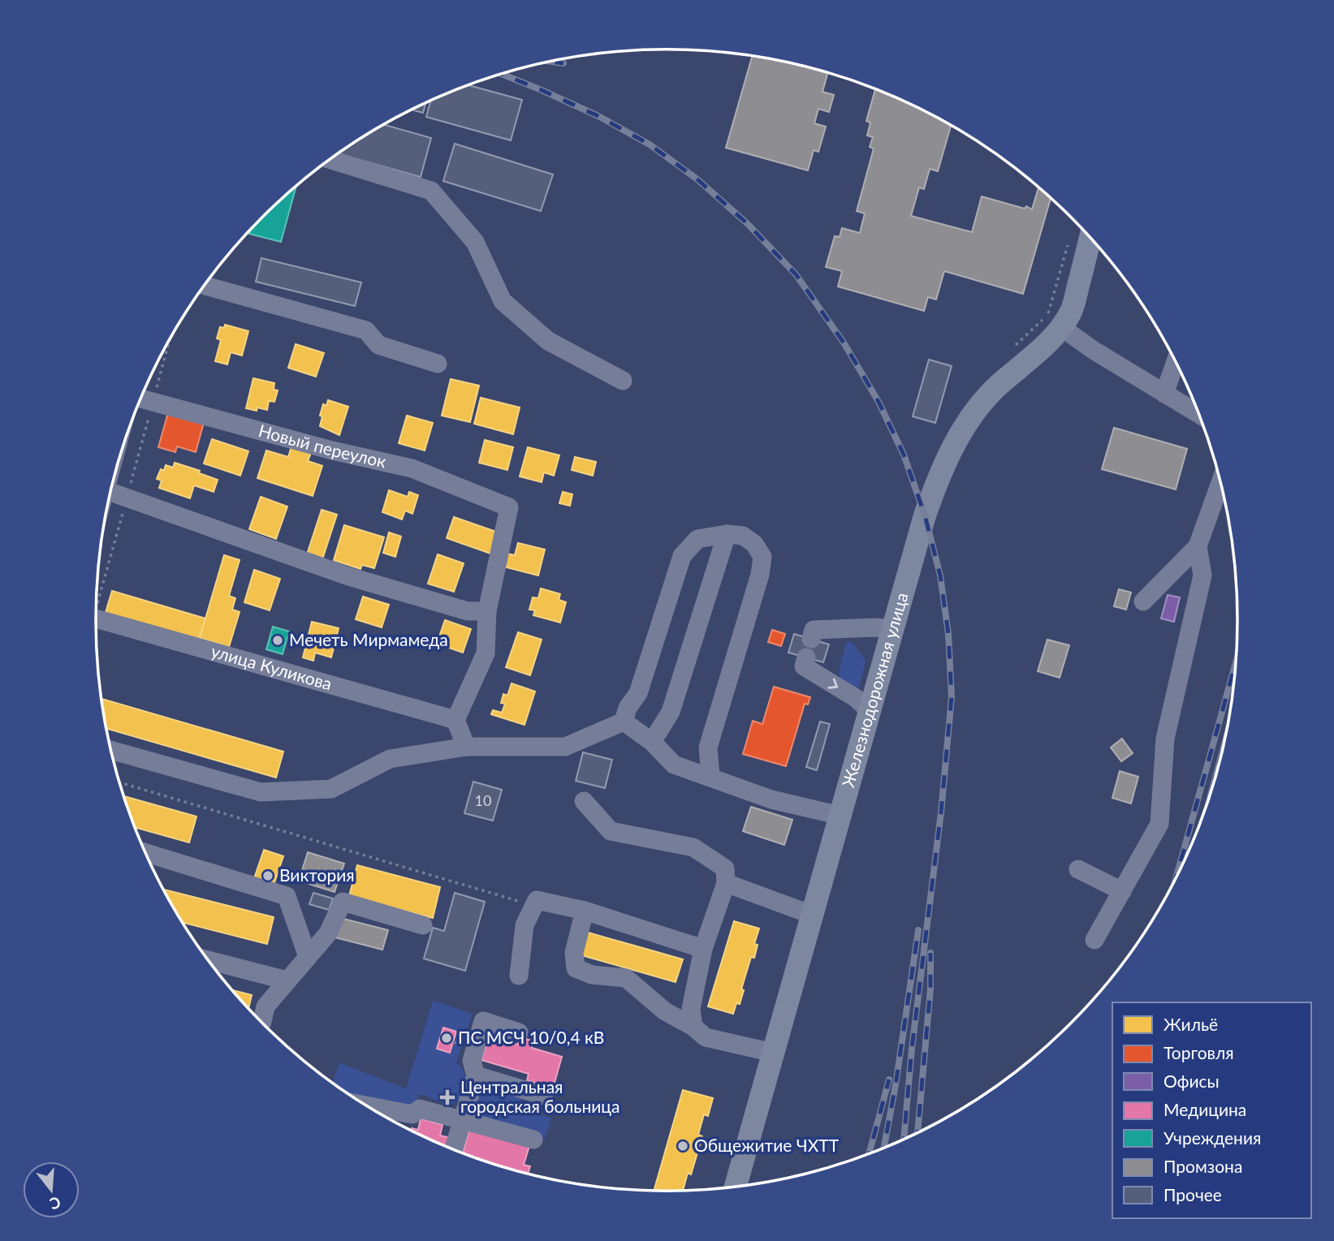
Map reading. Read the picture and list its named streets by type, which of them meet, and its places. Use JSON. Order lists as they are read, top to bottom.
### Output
{
  "streets": {
    "main road": ["Железнодорожная улица"],
    "street": ["Новый переулок", "улица Куликова"]
  },
  "places": {
    "other": [
      "Мечеть Мирмамеда",
      "Виктория",
      "ПС МСЧ 10/0,4 кВ",
      "Общежитие ЧХТТ"
    ],
    "health": ["Центральная городская больница"]
  },
  "house_numbers": ["10"],
  "legend": [
    "Жильё",
    "Торговля",
    "Офисы",
    "Медицина",
    "Учреждения",
    "Промзона",
    "Прочее"
  ],
  "north": "bottom"
}
